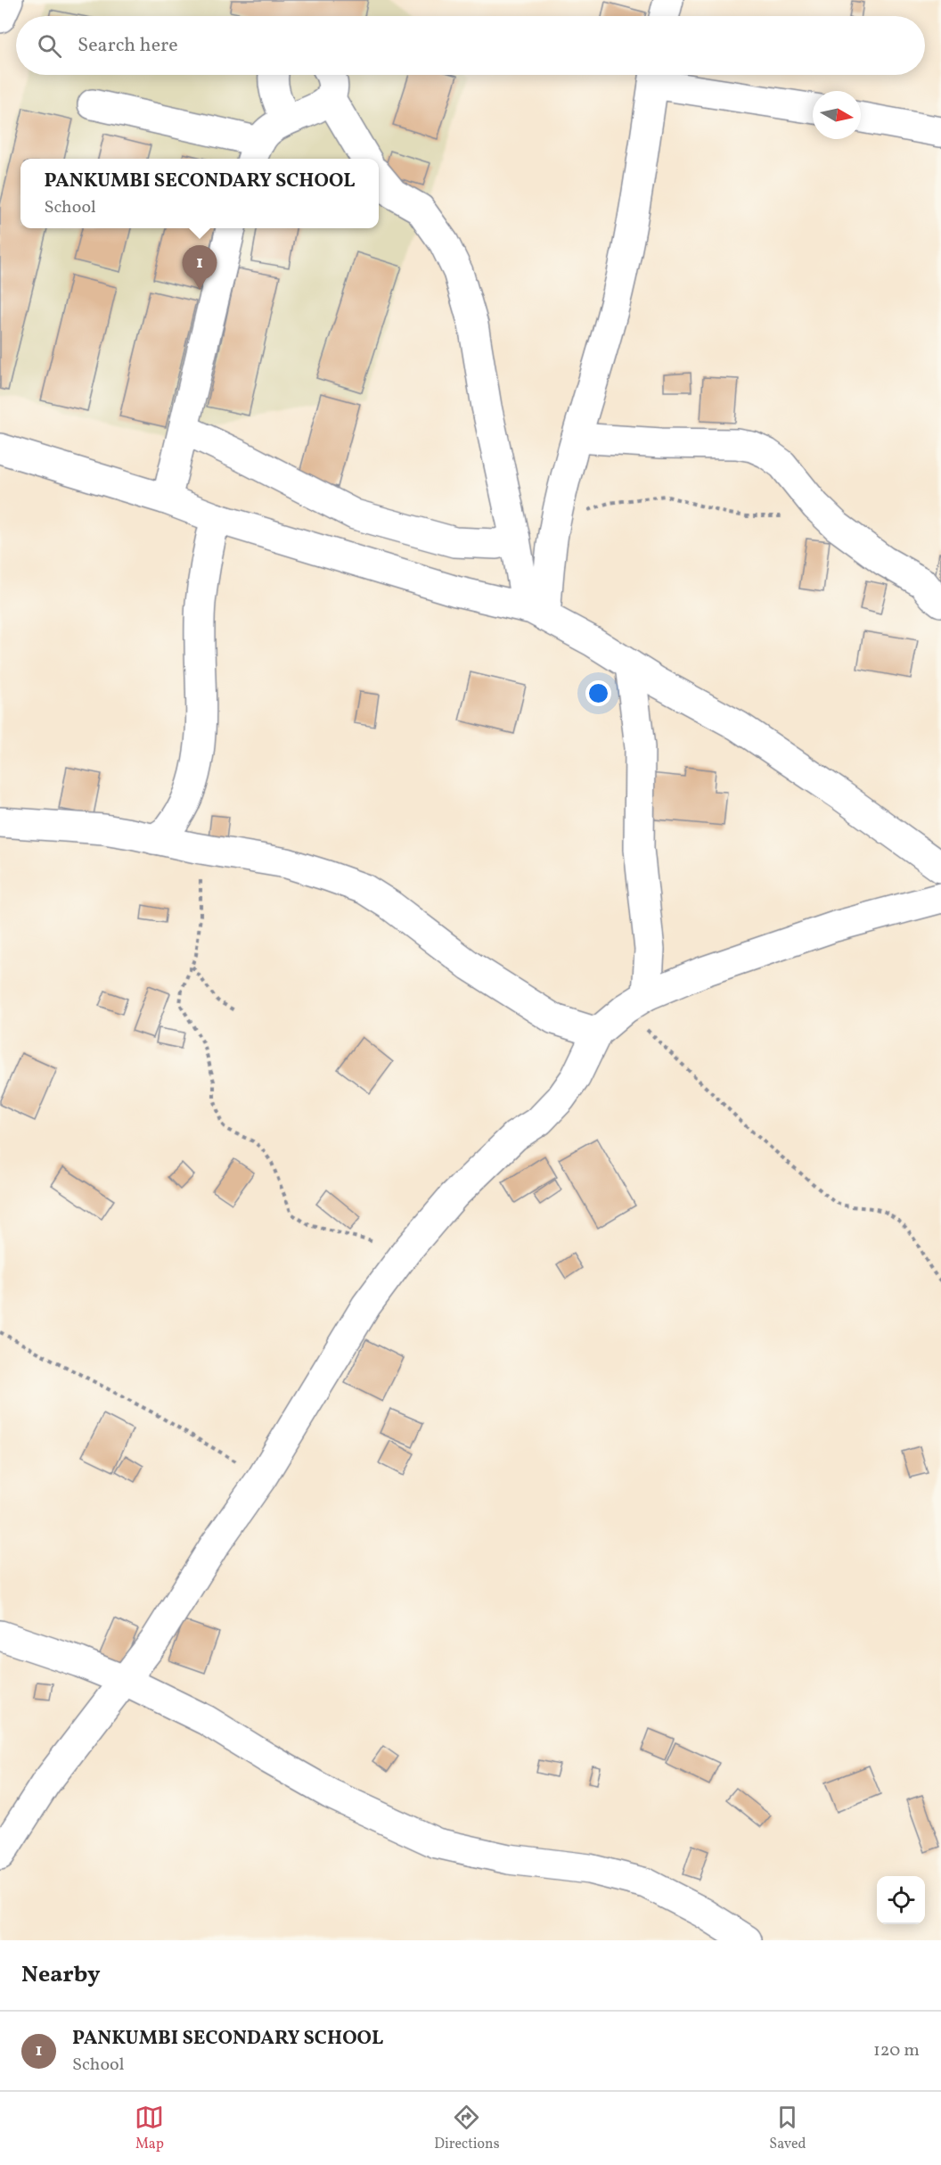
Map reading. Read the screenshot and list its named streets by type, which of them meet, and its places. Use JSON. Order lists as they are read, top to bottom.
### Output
{
  "north": "right",
  "page": {
    "search": "Search here",
    "popup": ["PANKUMBI SECONDARY SCHOOL", "School"],
    "pins": "1",
    "heading": "Nearby",
    "list": [
      {
        "mark": "1",
        "name": "PANKUMBI SECONDARY SCHOOL",
        "note": "School",
        "value": "120 m"
      }
    ],
    "nav": ["Map", "Directions", "Saved"]
  }
}
